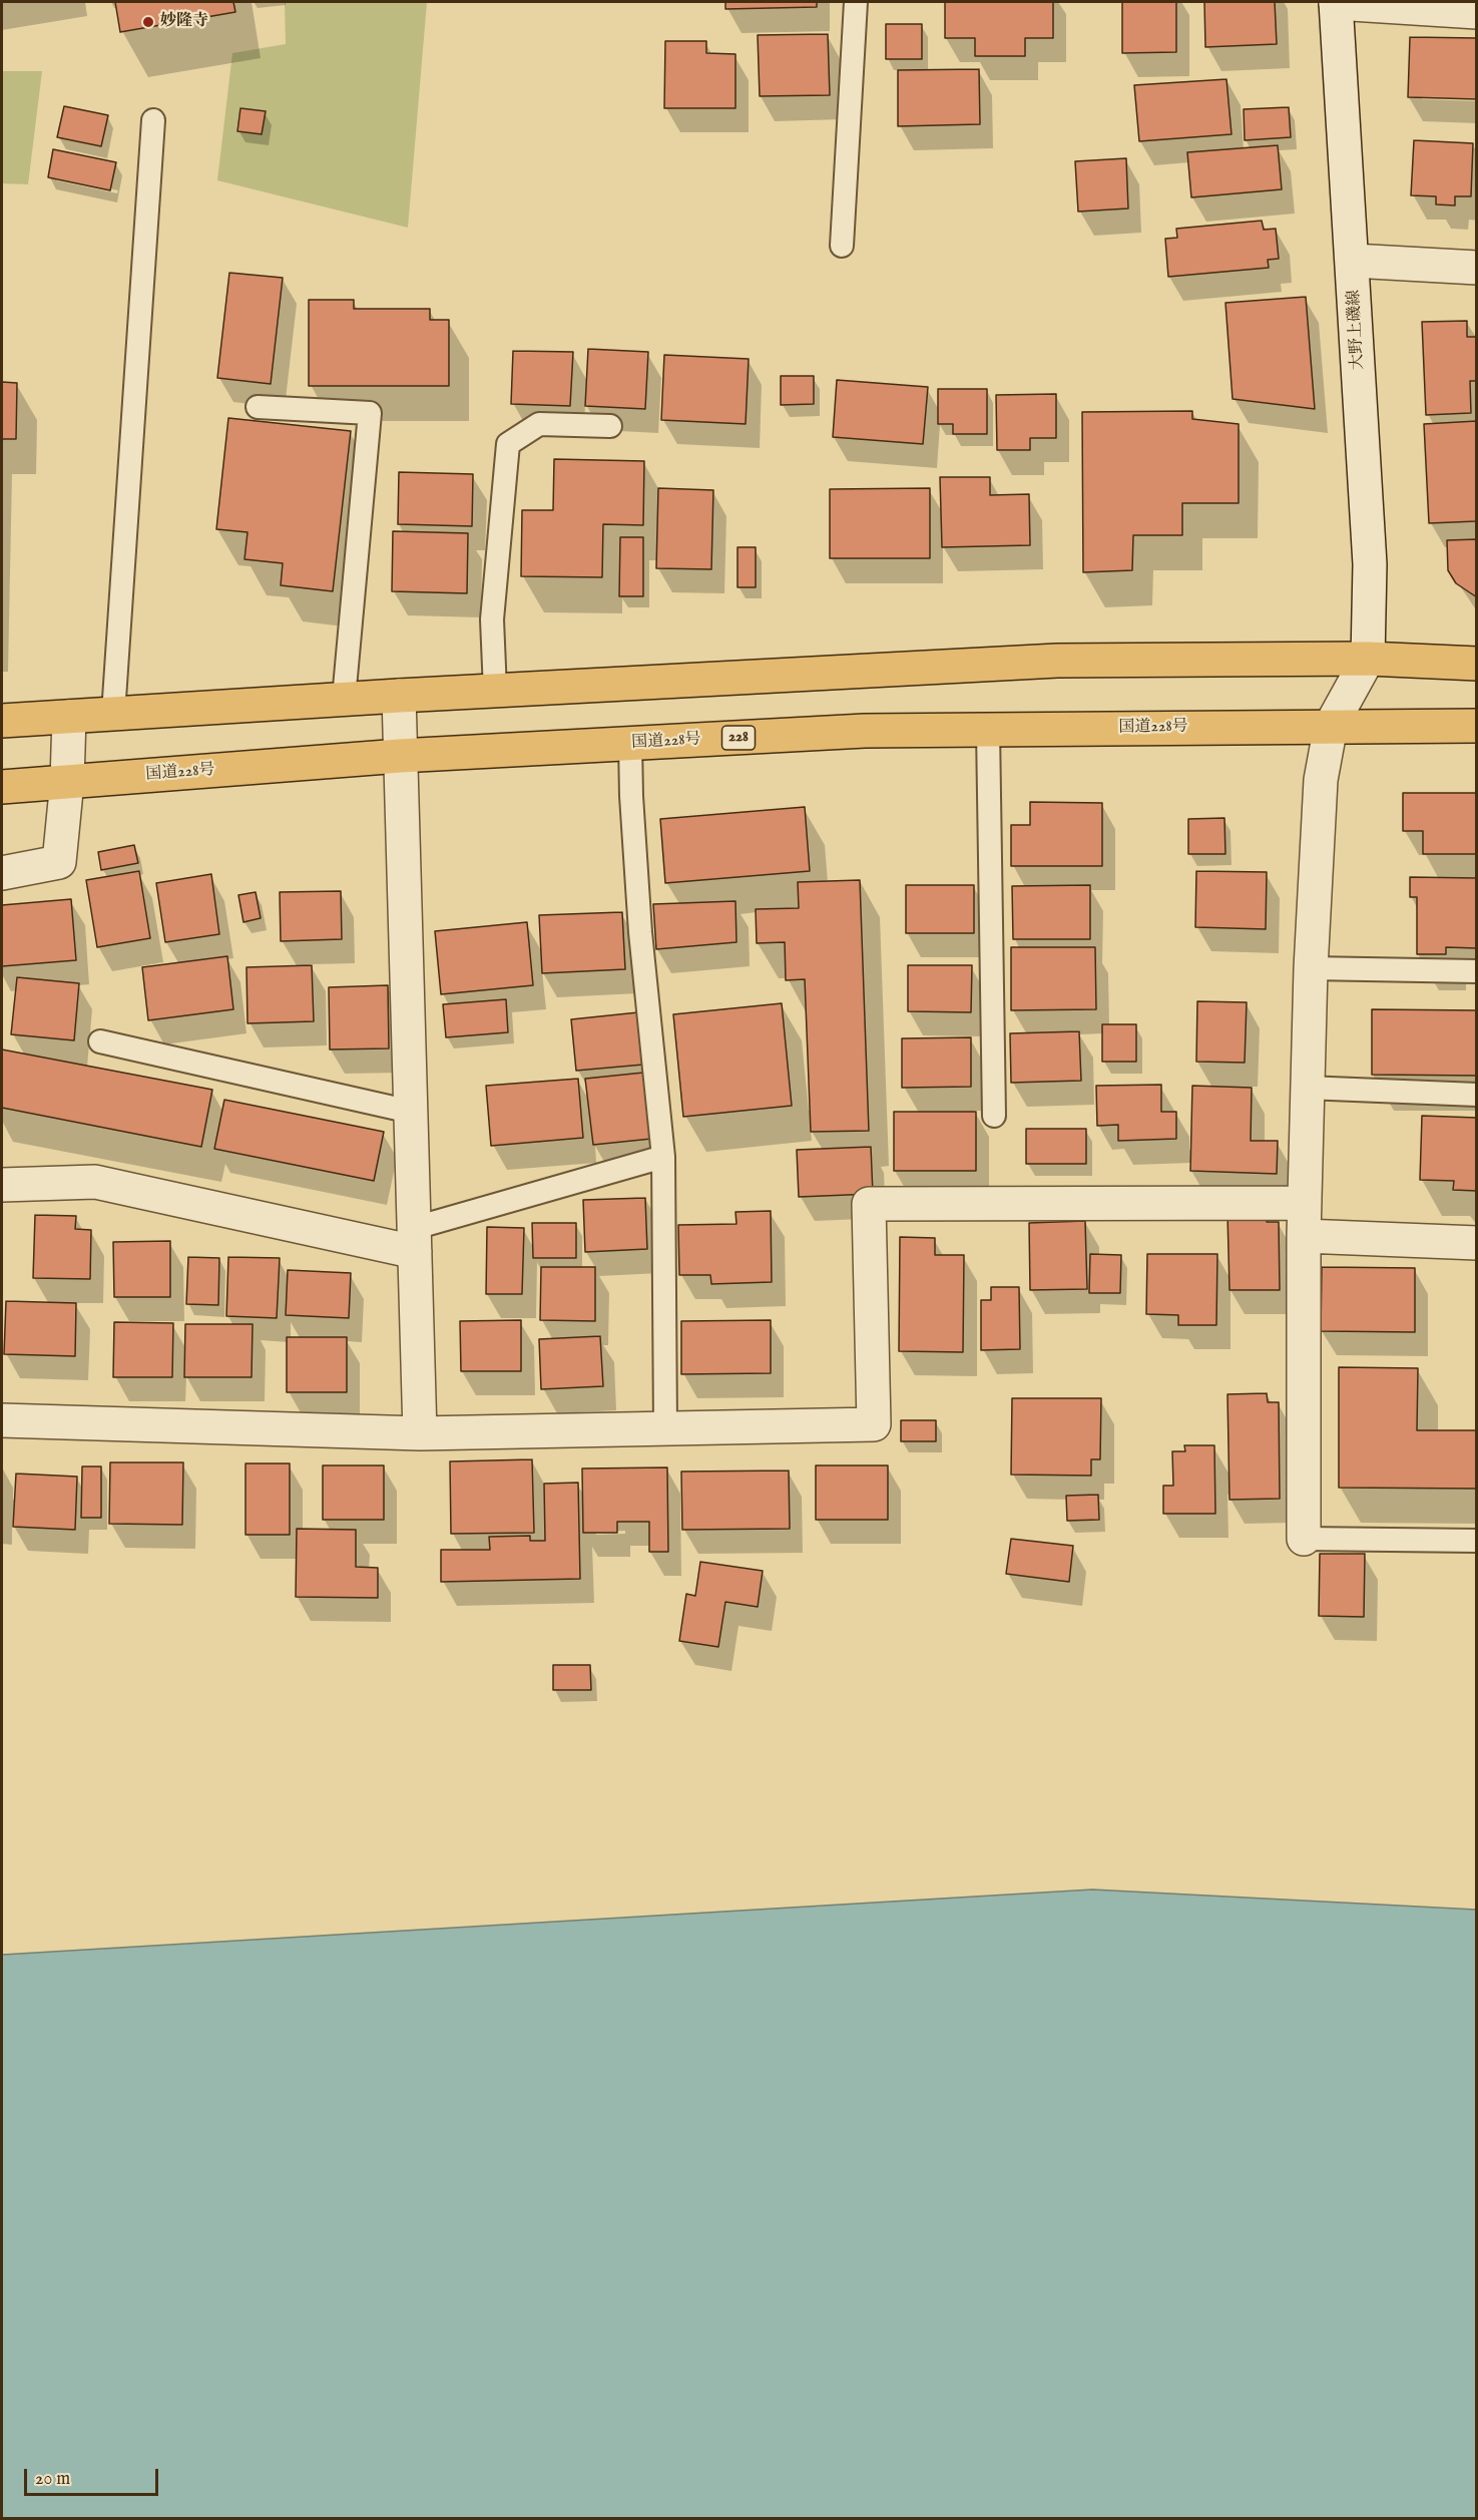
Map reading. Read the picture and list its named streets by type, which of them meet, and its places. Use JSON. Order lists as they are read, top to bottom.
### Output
{
  "streets": {
    "highway": ["国道228号", "228"],
    "street": ["大野上磯線"]
  },
  "places": ["妙隆寺"],
  "scale_bar": "20 m"
}
